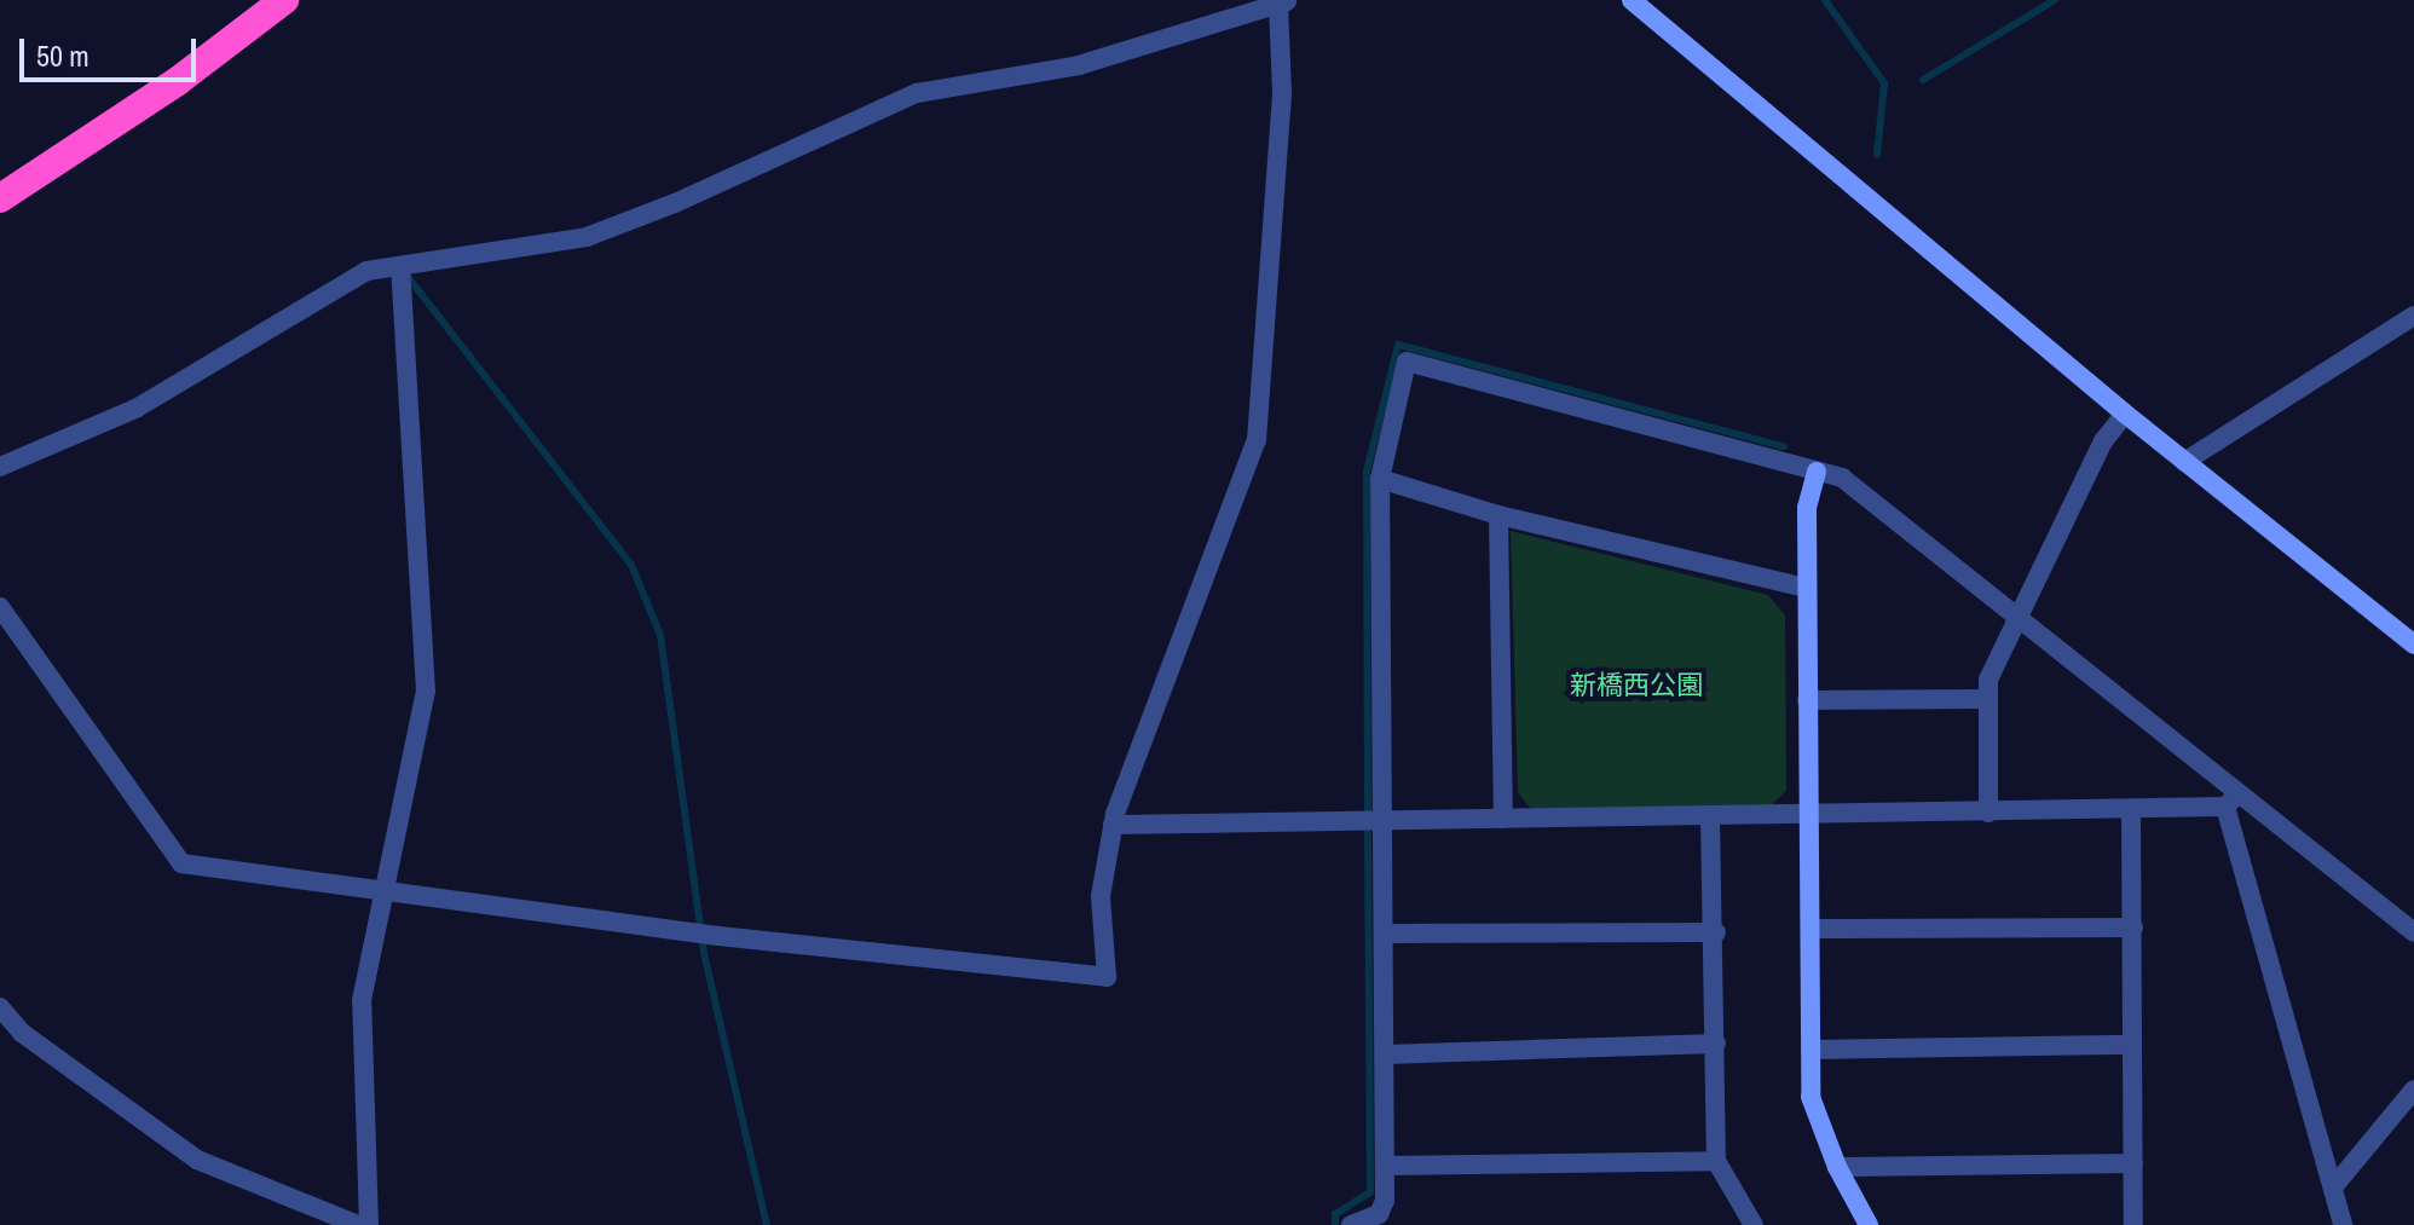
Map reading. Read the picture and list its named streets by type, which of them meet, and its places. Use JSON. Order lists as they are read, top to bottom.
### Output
{
  "parks": ["新橋西公園"],
  "scale_bar": "50 m"
}
